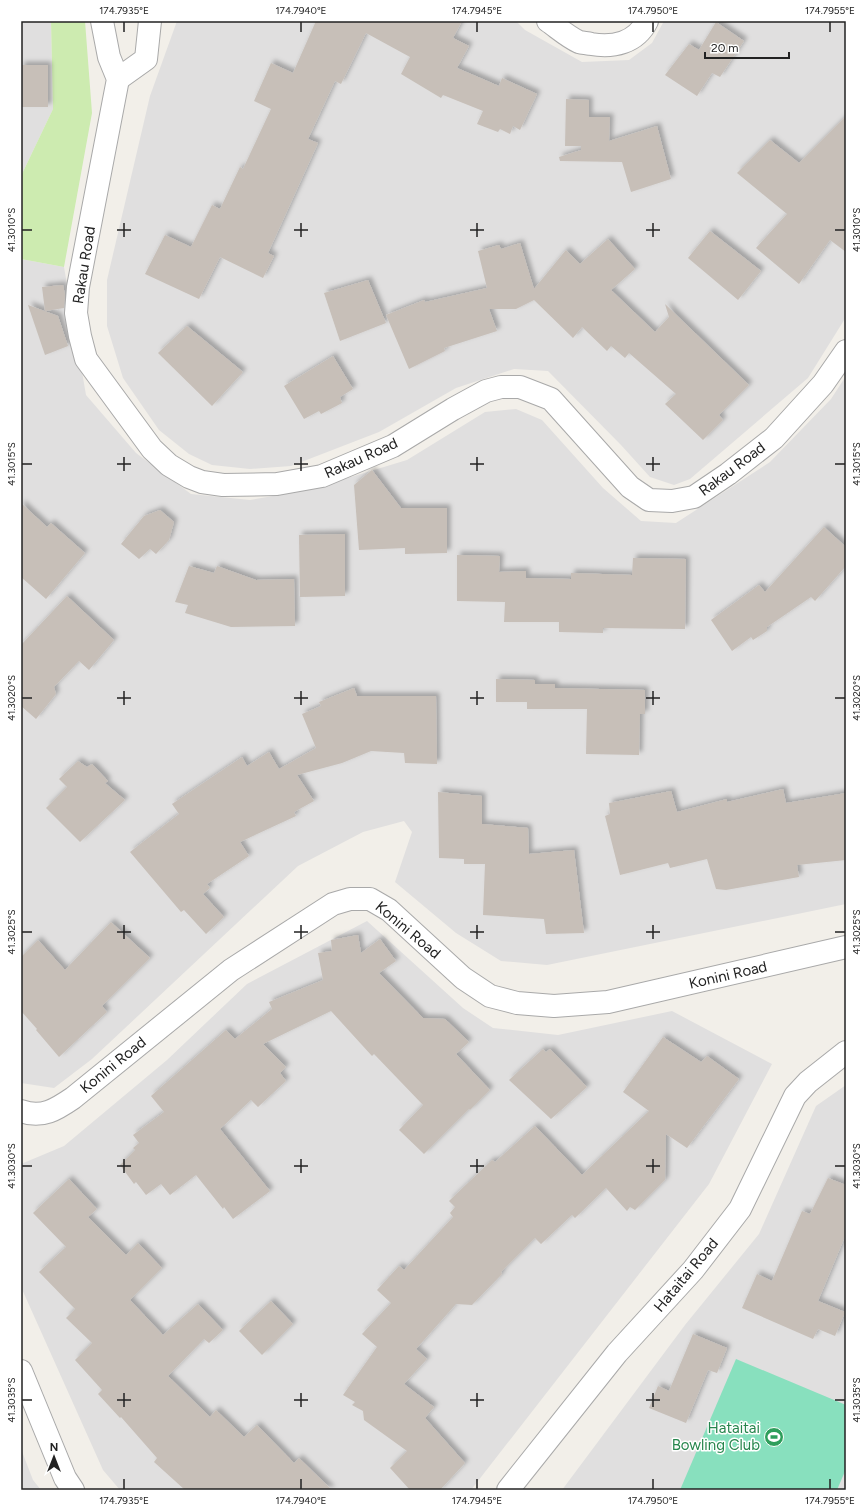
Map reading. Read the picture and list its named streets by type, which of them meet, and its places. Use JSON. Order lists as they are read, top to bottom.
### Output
{
  "streets": {
    "street": ["Rakau Road", "Konini Road", "Hataitai Road"]
  },
  "places": {
    "sports": ["Hataitai Bowling Club"]
  },
  "scale_bar": "20 m",
  "north": "top",
  "coordinates": [
    "174.7935°E",
    "174.7940°E",
    "174.7945°E",
    "174.7950°E",
    "174.7955°E",
    "41.3010°S",
    "41.3015°S",
    "41.3020°S",
    "41.3025°S",
    "41.3030°S",
    "41.3035°S"
  ]
}
